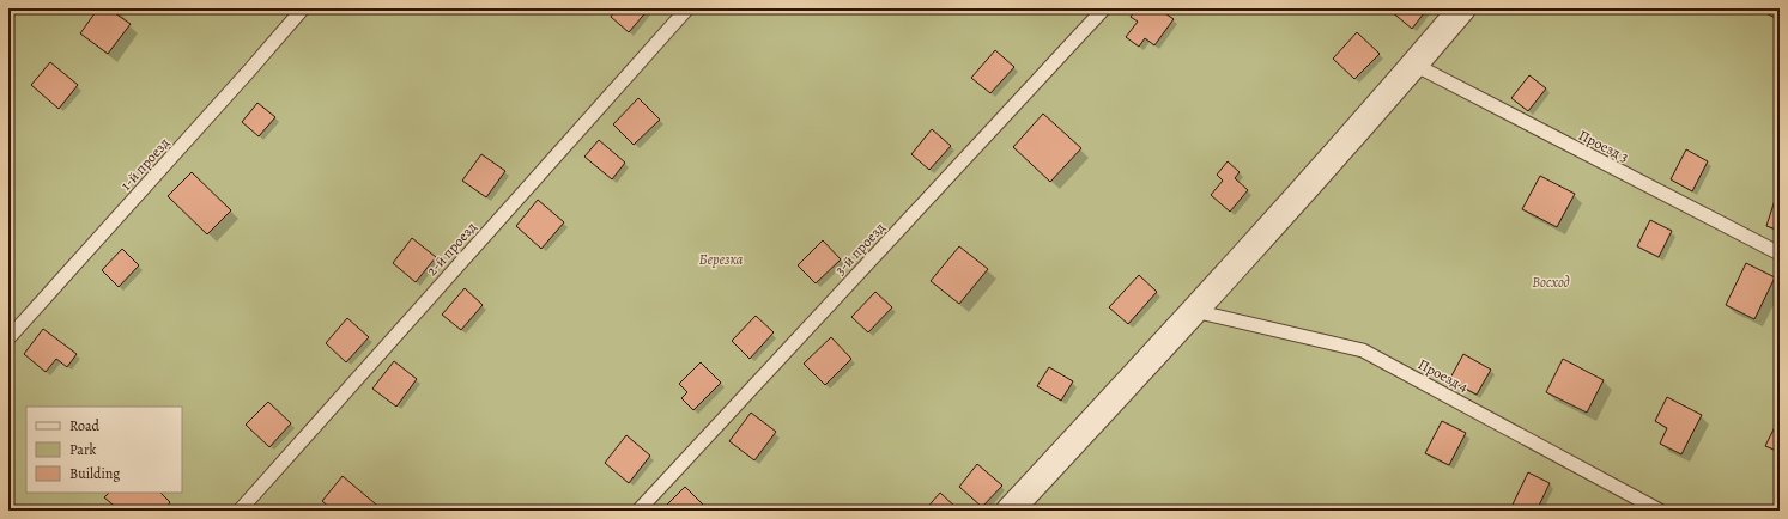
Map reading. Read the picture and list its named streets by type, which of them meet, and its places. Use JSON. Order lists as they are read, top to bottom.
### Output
{
  "streets": {
    "lane": [
      "Проезд 3",
      "1-й проезд",
      "2-й проезд",
      "3-й проезд",
      "Проезд 4"
    ]
  },
  "parks": ["Березка", "Восход"],
  "legend": ["Road", "Park", "Building"]
}
